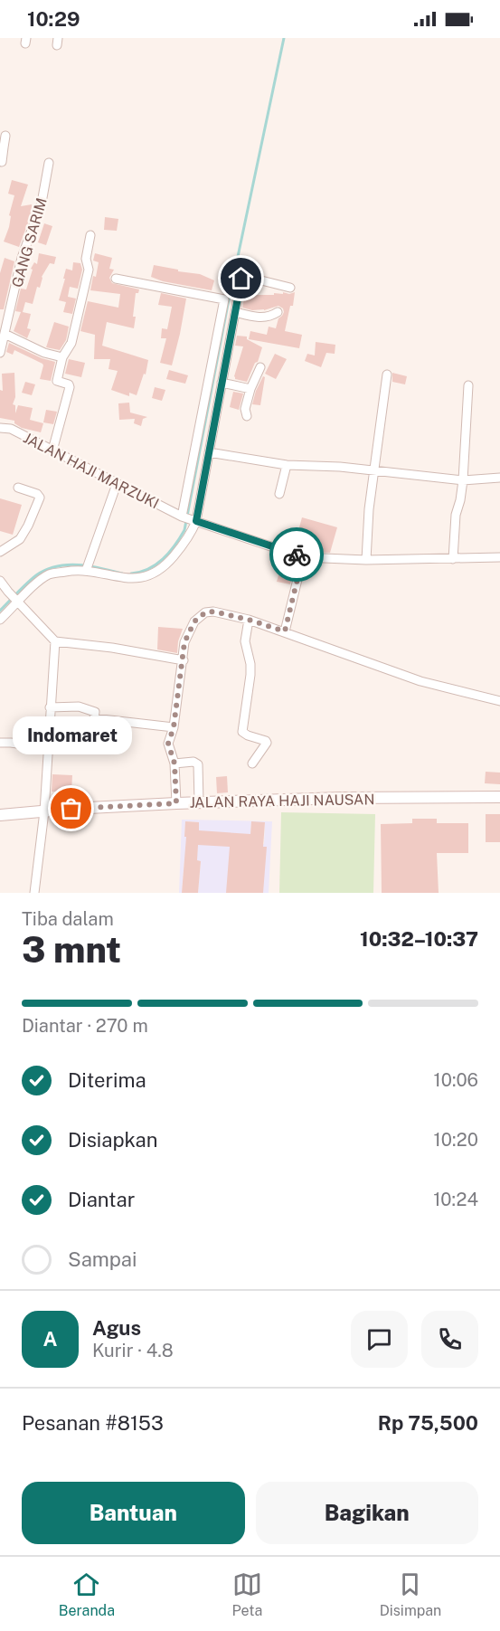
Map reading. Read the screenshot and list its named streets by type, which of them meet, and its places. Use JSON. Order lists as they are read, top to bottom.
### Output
{
  "streets": {
    "street": ["GANG SARIM", "JALAN HAJI MARZUKI", "JALAN RAYA HAJI NAUSAN"]
  },
  "places": ["Indomaret"],
  "page": {
    "status": "10:29",
    "bubble": "Indomaret",
    "heading": ["3 mnt", "Tiba dalam", "10:32–10:37"],
    "panel": [
      "Agus",
      "Kurir · 4.8",
      "Pesanan #8153",
      "Rp 75,500"
    ],
    "bar": "Diantar · 270 m",
    "list": [
      ["Diterima", "10:06"],
      ["Disiapkan", "10:20"],
      ["Diantar", "10:24"],
      "Sampai"
    ],
    "round": "A",
    "buttons": ["Bantuan", "Bagikan"],
    "tabs": ["Beranda", "Peta", "Disimpan"]
  }
}
